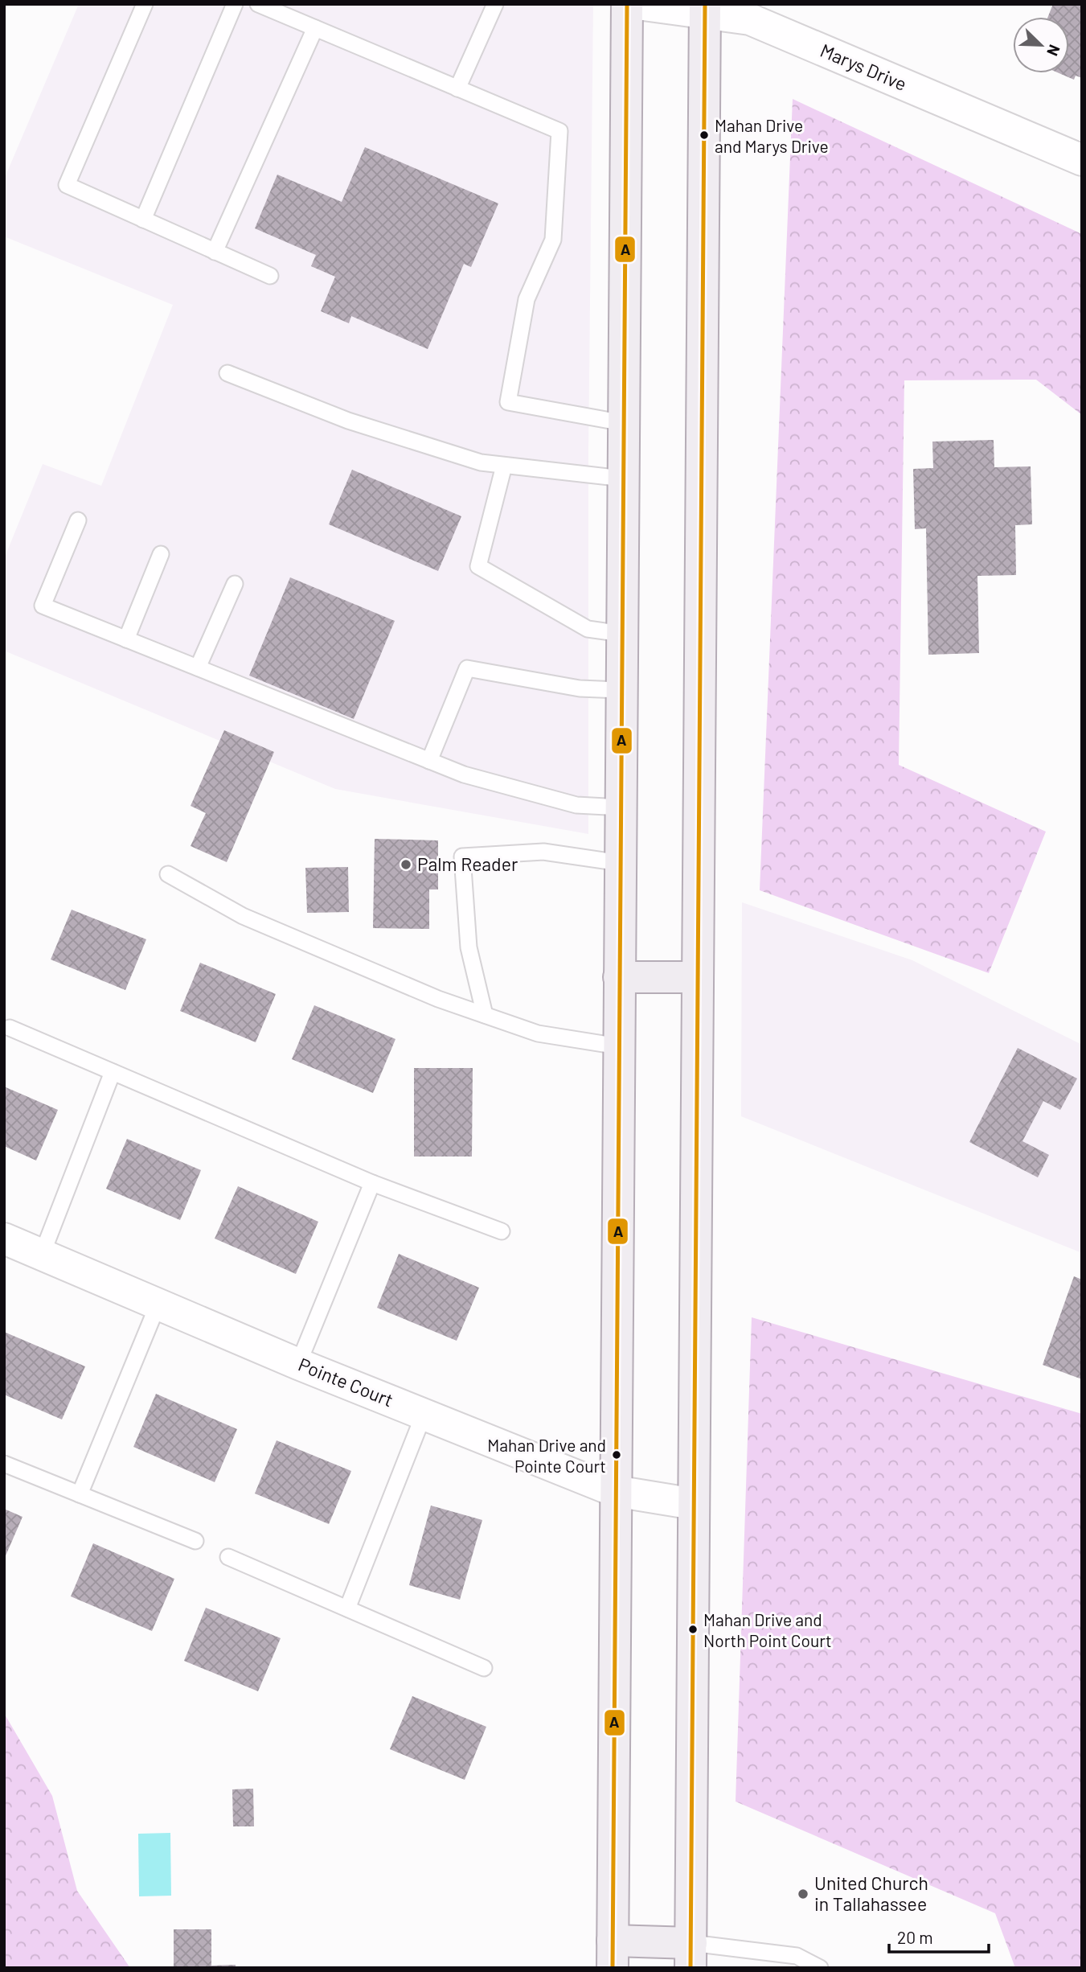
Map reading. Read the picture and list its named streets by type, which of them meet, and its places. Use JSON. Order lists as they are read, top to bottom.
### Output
{
  "streets": {
    "street": ["Marys Drive", "Pointe Court"]
  },
  "places": [
    "Mahan Drive and Marys Drive",
    "Palm Reader",
    "Mahan Drive and Pointe Court",
    "Mahan Drive and North Point Court",
    "United Church in Tallahassee"
  ],
  "lines": ["transit line A"],
  "scale_bar": "20 m",
  "north": "bottom right"
}
